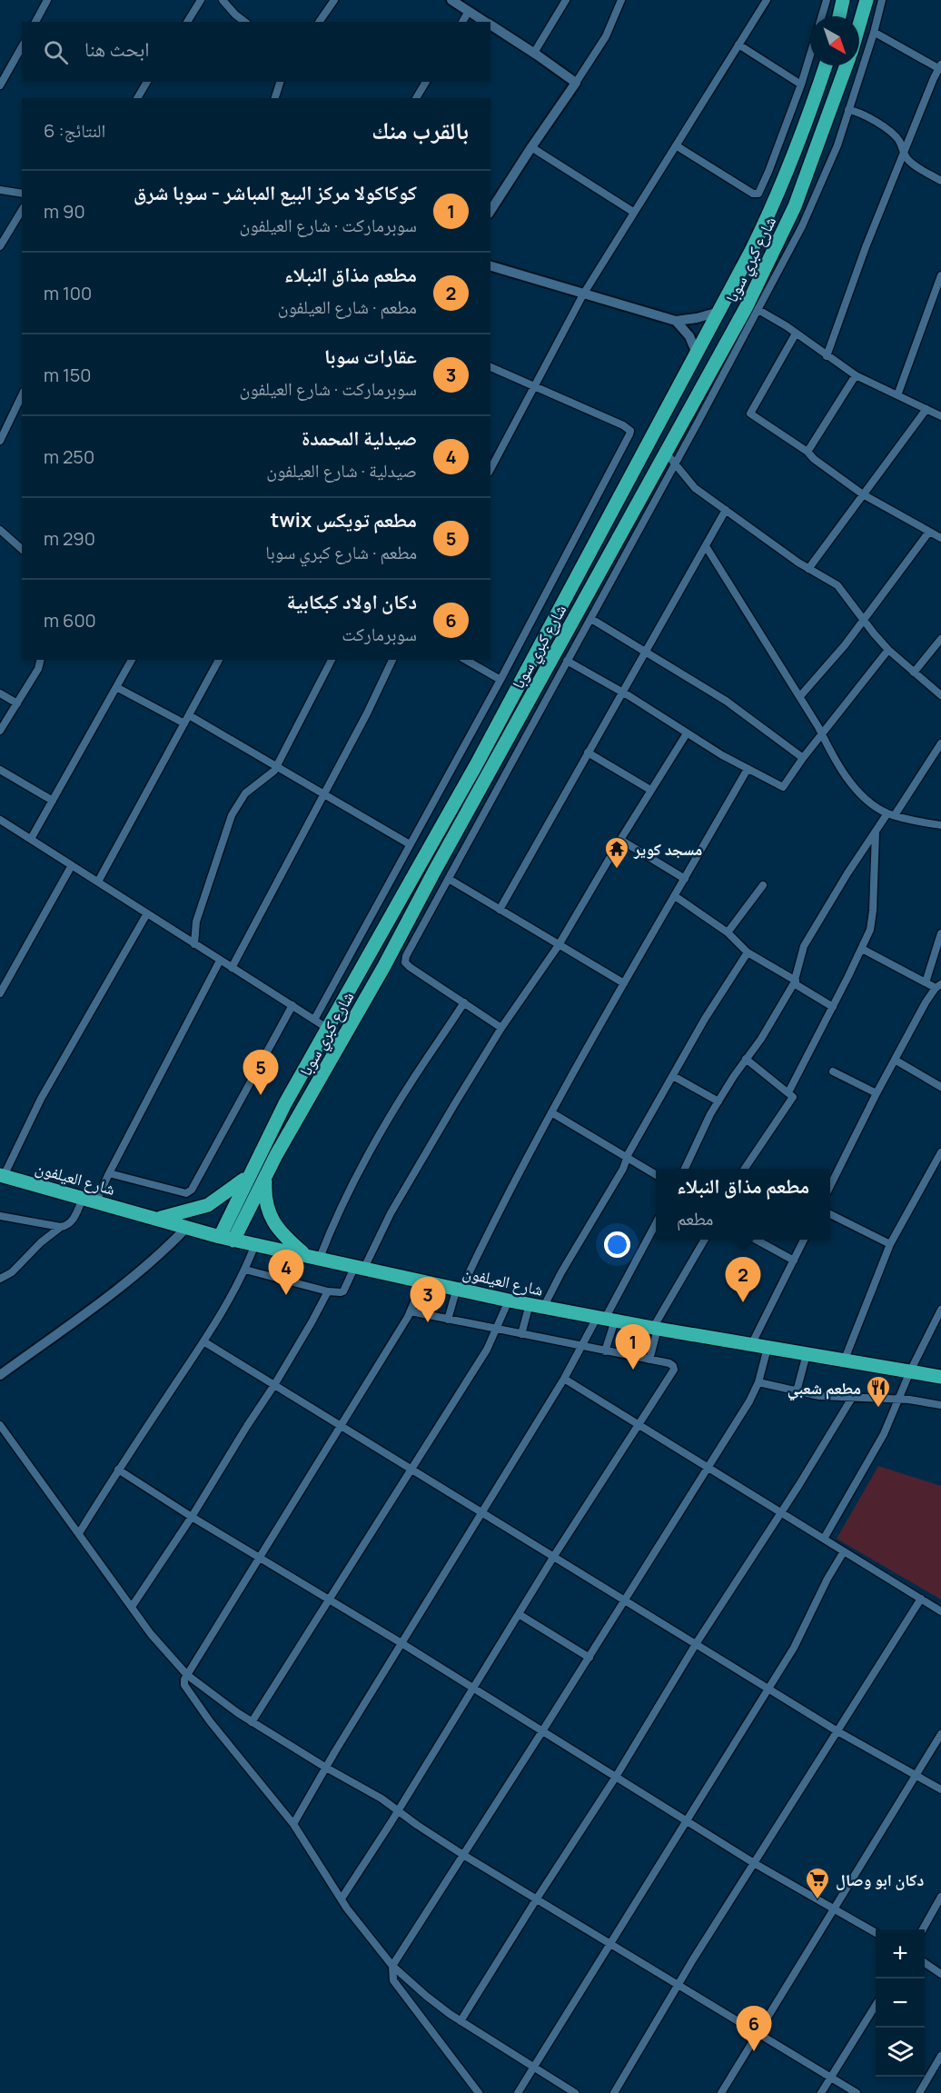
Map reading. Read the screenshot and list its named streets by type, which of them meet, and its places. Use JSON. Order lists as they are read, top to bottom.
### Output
{
  "streets": {
    "highway": ["شارع كبري سوبا", "شارع العيلفون"]
  },
  "crossings": [
    ["شارع كبري سوبا", "شارع العيلفون"]
  ],
  "places": {
    "temple": ["مسجد كوير"],
    "restaurant": ["مطعم شعبي"],
    "supermarket": ["دكان ابو وصال"]
  },
  "north": "bottom right",
  "page": {
    "search": "ابحث هنا",
    "heading": ["بالقرب منك", "النتائج: 6"],
    "list": [
      {
        "mark": "1",
        "name": "كوكاكولا مركز البيع المباشر - سوبا شرق",
        "note": "سوبرماركت · شارع العيلفون",
        "value": "90 m"
      },
      {
        "mark": "2",
        "name": "مطعم مذاق النبلاء",
        "note": "مطعم · شارع العيلفون",
        "value": "100 m"
      },
      {
        "mark": "3",
        "name": "عقارات سوبا",
        "note": "سوبرماركت · شارع العيلفون",
        "value": "150 m"
      },
      {
        "mark": "4",
        "name": "صيدلية المحمدة",
        "note": "صيدلية · شارع العيلفون",
        "value": "250 m"
      },
      {
        "mark": "5",
        "name": "مطعم تويكس twix",
        "note": "مطعم · شارع كبري سوبا",
        "value": "290 m"
      },
      {
        "mark": "6",
        "name": "دكان اولاد كبكابية",
        "note": "سوبرماركت",
        "value": "600 m"
      }
    ],
    "pins": [
      "5",
      "4",
      "2",
      "3",
      "1",
      "6"
    ],
    "popup": ["مطعم مذاق النبلاء", "مطعم"],
    "map_buttons": ["+", "−"]
  }
}
